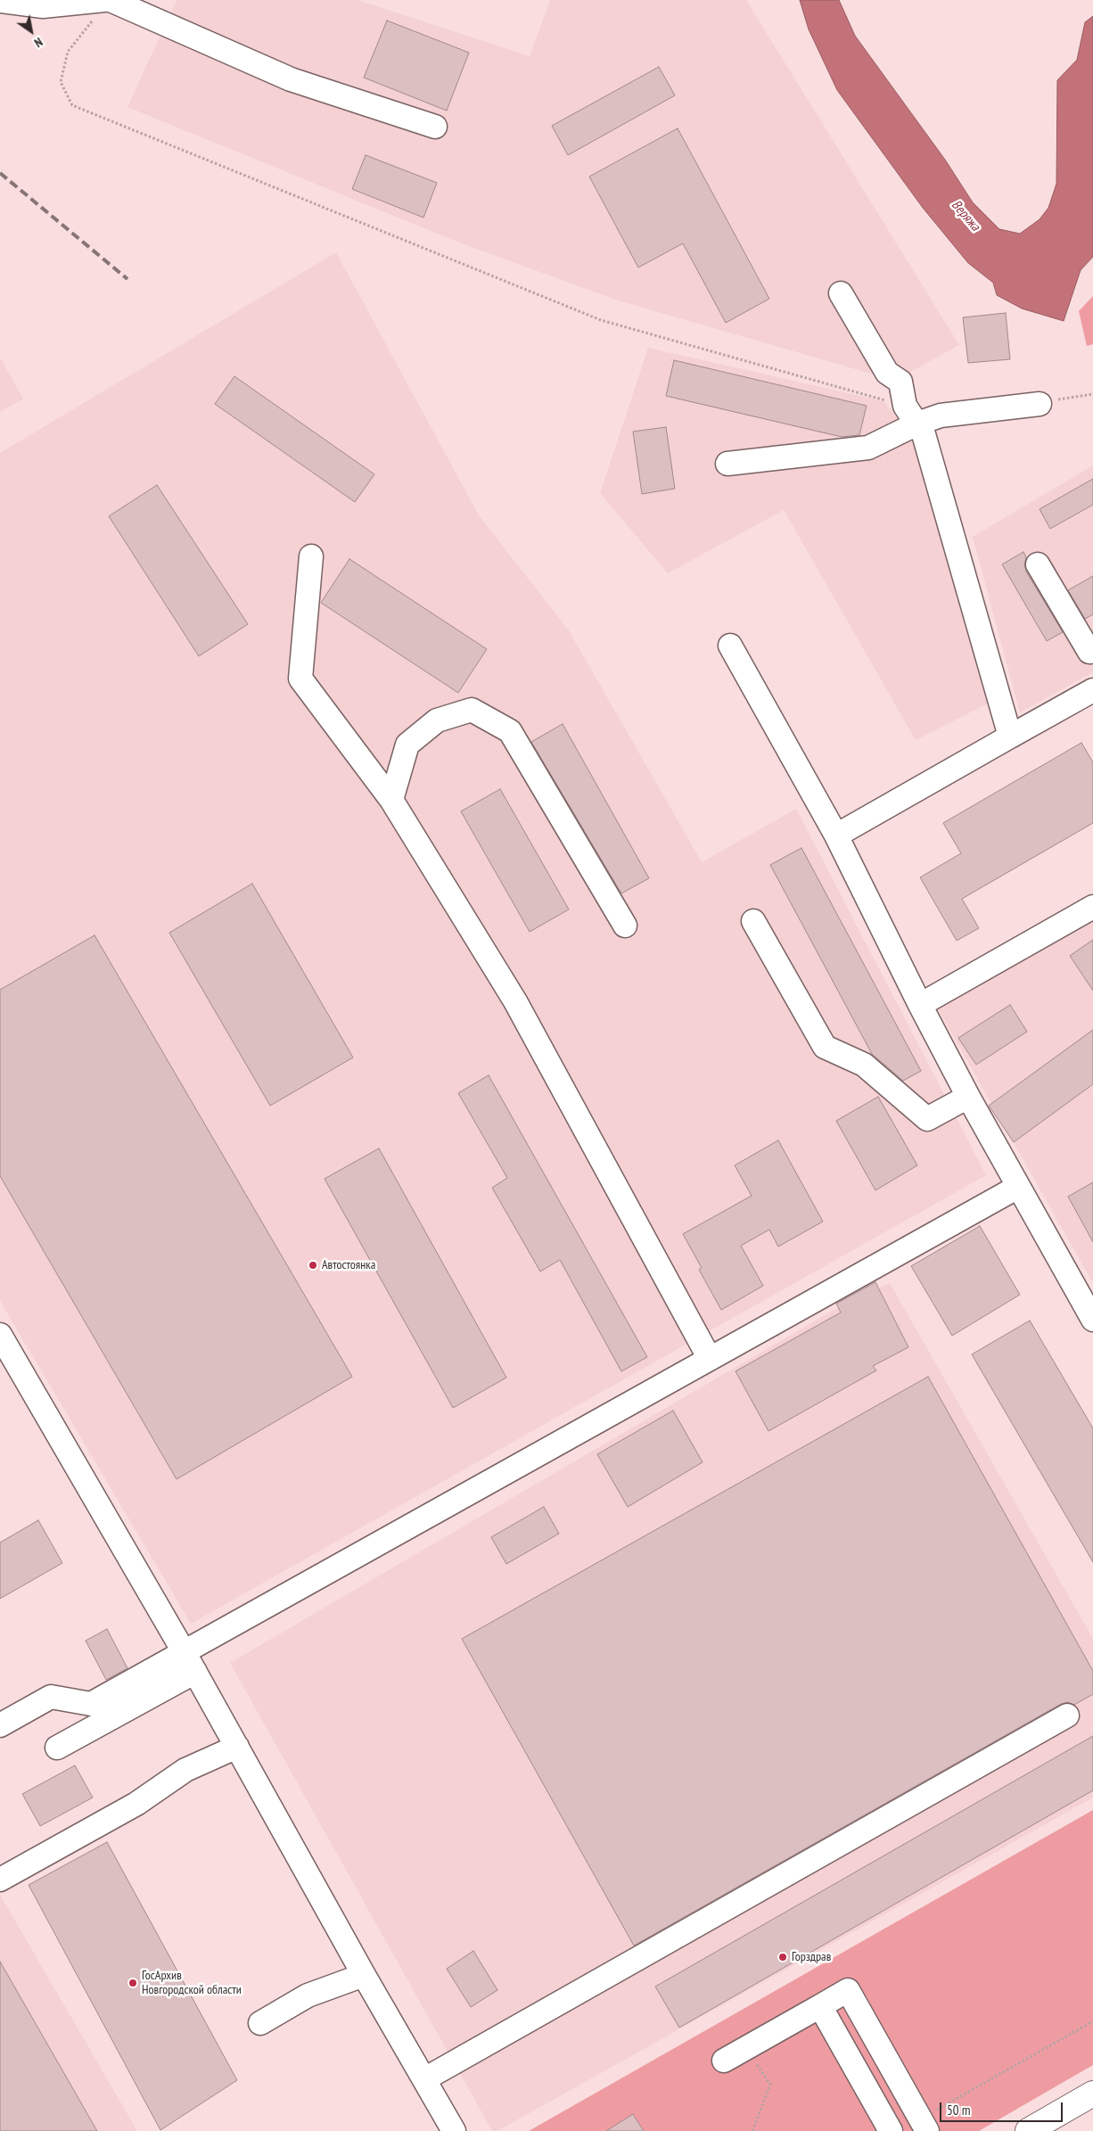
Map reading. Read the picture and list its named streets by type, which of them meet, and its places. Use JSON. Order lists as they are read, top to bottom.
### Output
{
  "water": ["Веряжа"],
  "places": ["Автостоянка", "Горздрав", "ГосАрхив Новгородской области"],
  "scale_bar": "50 m",
  "north": "bottom right"
}
